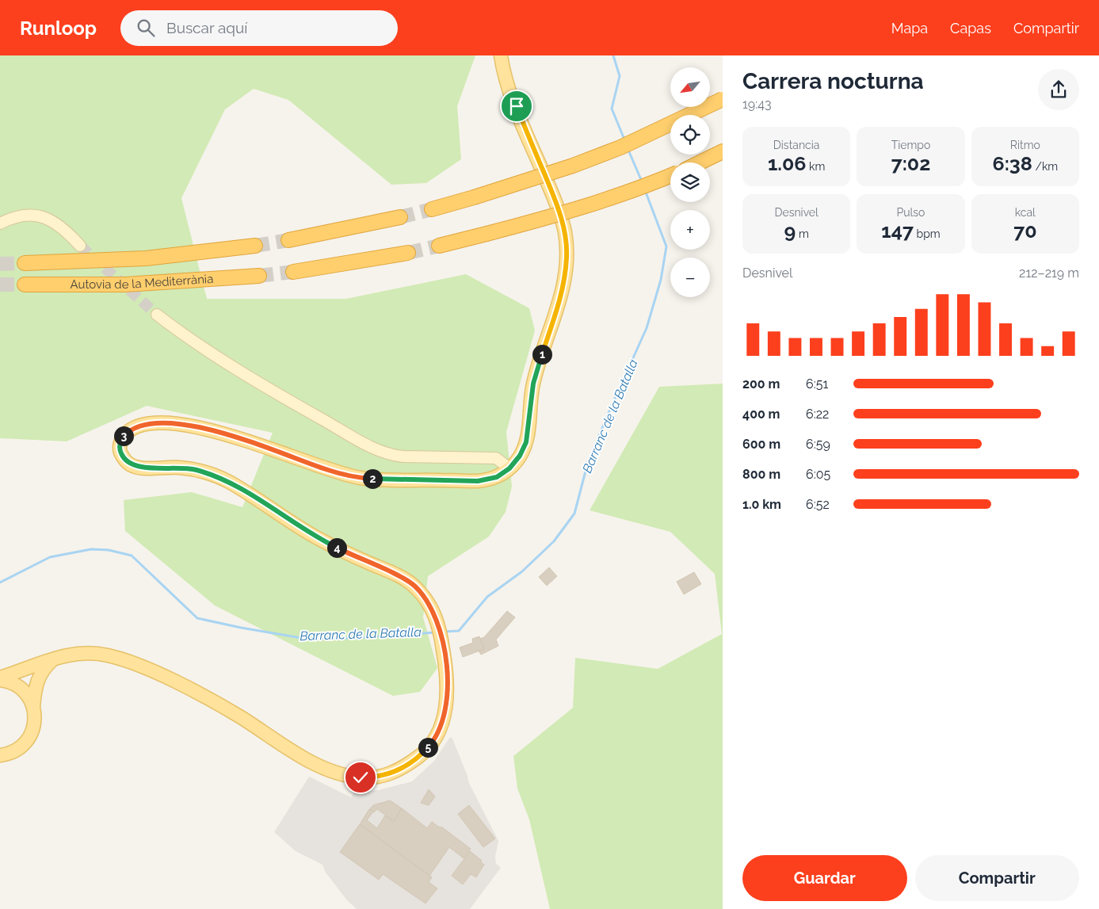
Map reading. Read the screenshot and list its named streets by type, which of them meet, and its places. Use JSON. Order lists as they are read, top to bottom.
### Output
{
  "streets": {
    "highway": ["Autovia de la Mediterrània"]
  },
  "water": ["Barranc de la Batalla"],
  "north": "bottom left",
  "page": {
    "header": "Runloop",
    "search": "Buscar aquí",
    "nav": ["Mapa", "Capas", "Compartir"],
    "heading": ["Carrera nocturna", "19:43"],
    "map_buttons": ["+", "−"],
    "stats": [
      ["Distancia", "1.06 km"],
      ["Tiempo", "7:02"],
      ["Ritmo", "6:38 /km"],
      ["Desnivel", "9 m"],
      ["Pulso", "147 bpm"],
      ["kcal", "70"]
    ],
    "chart": ["Desnivel", "212–219 m"],
    "pins": [
      "1",
      "3",
      "2",
      "4",
      "5"
    ],
    "list": [
      {
        "name": "200 m",
        "note": "6:51"
      },
      {
        "name": "400 m",
        "note": "6:22"
      },
      {
        "name": "600 m",
        "note": "6:59"
      },
      {
        "name": "800 m",
        "note": "6:05"
      },
      {
        "name": "1.0 km",
        "note": "6:52"
      }
    ],
    "buttons": ["Guardar", "Compartir"]
  }
}
